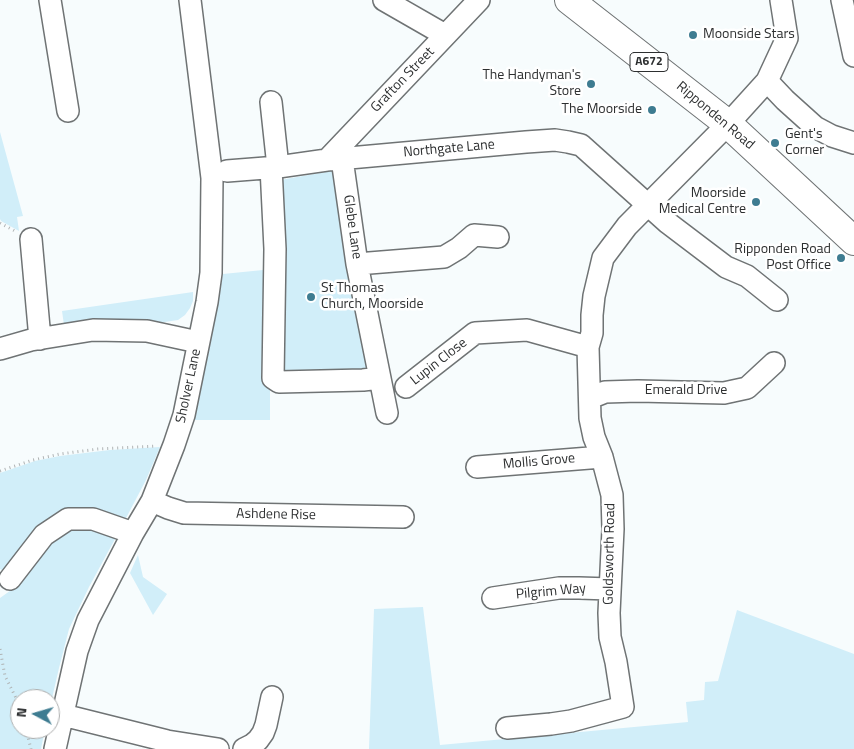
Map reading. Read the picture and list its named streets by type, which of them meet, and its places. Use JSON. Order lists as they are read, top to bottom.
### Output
{
  "streets": {
    "main road": ["A672", "Ripponden Road"],
    "street": [
      "Grafton Street",
      "Northgate Lane",
      "Glebe Lane",
      "Lupin Close",
      "Sholver Lane",
      "Emerald Drive",
      "Mollis Grove",
      "Ashdene Rise",
      "Goldsworth Road",
      "Pilgrim Way"
    ]
  },
  "crossings": [
    ["Grafton Street", "Northgate Lane"],
    ["Grafton Street", "Glebe Lane"],
    ["Ripponden Road", "Goldsworth Road"],
    ["Northgate Lane", "Glebe Lane"],
    ["Northgate Lane", "Goldsworth Road"],
    ["Lupin Close", "Goldsworth Road"],
    ["Sholver Lane", "Ashdene Rise"],
    ["Emerald Drive", "Goldsworth Road"],
    ["Mollis Grove", "Goldsworth Road"],
    ["Goldsworth Road", "Pilgrim Way"]
  ],
  "places": [
    "Moonside Stars",
    "The Handyman's Store",
    "The Moorside",
    "Gent's Corner",
    "Moorside Medical Centre",
    "Ripponden Road Post Office",
    "St Thomas Church, Moorside"
  ],
  "north": "left"
}
